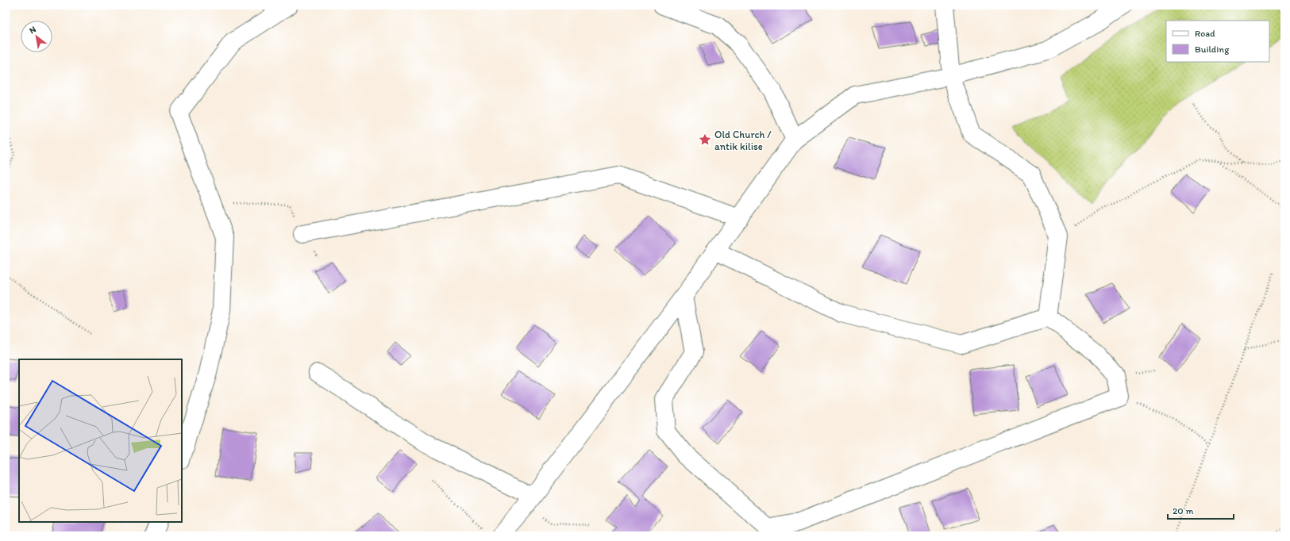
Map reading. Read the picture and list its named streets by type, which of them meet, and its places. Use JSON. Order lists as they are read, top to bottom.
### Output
{
  "places": {
    "place": ["Old Church / antik kilise"]
  },
  "legend": ["Road", "Building"],
  "scale_bar": "20 m",
  "north": "top left"
}
